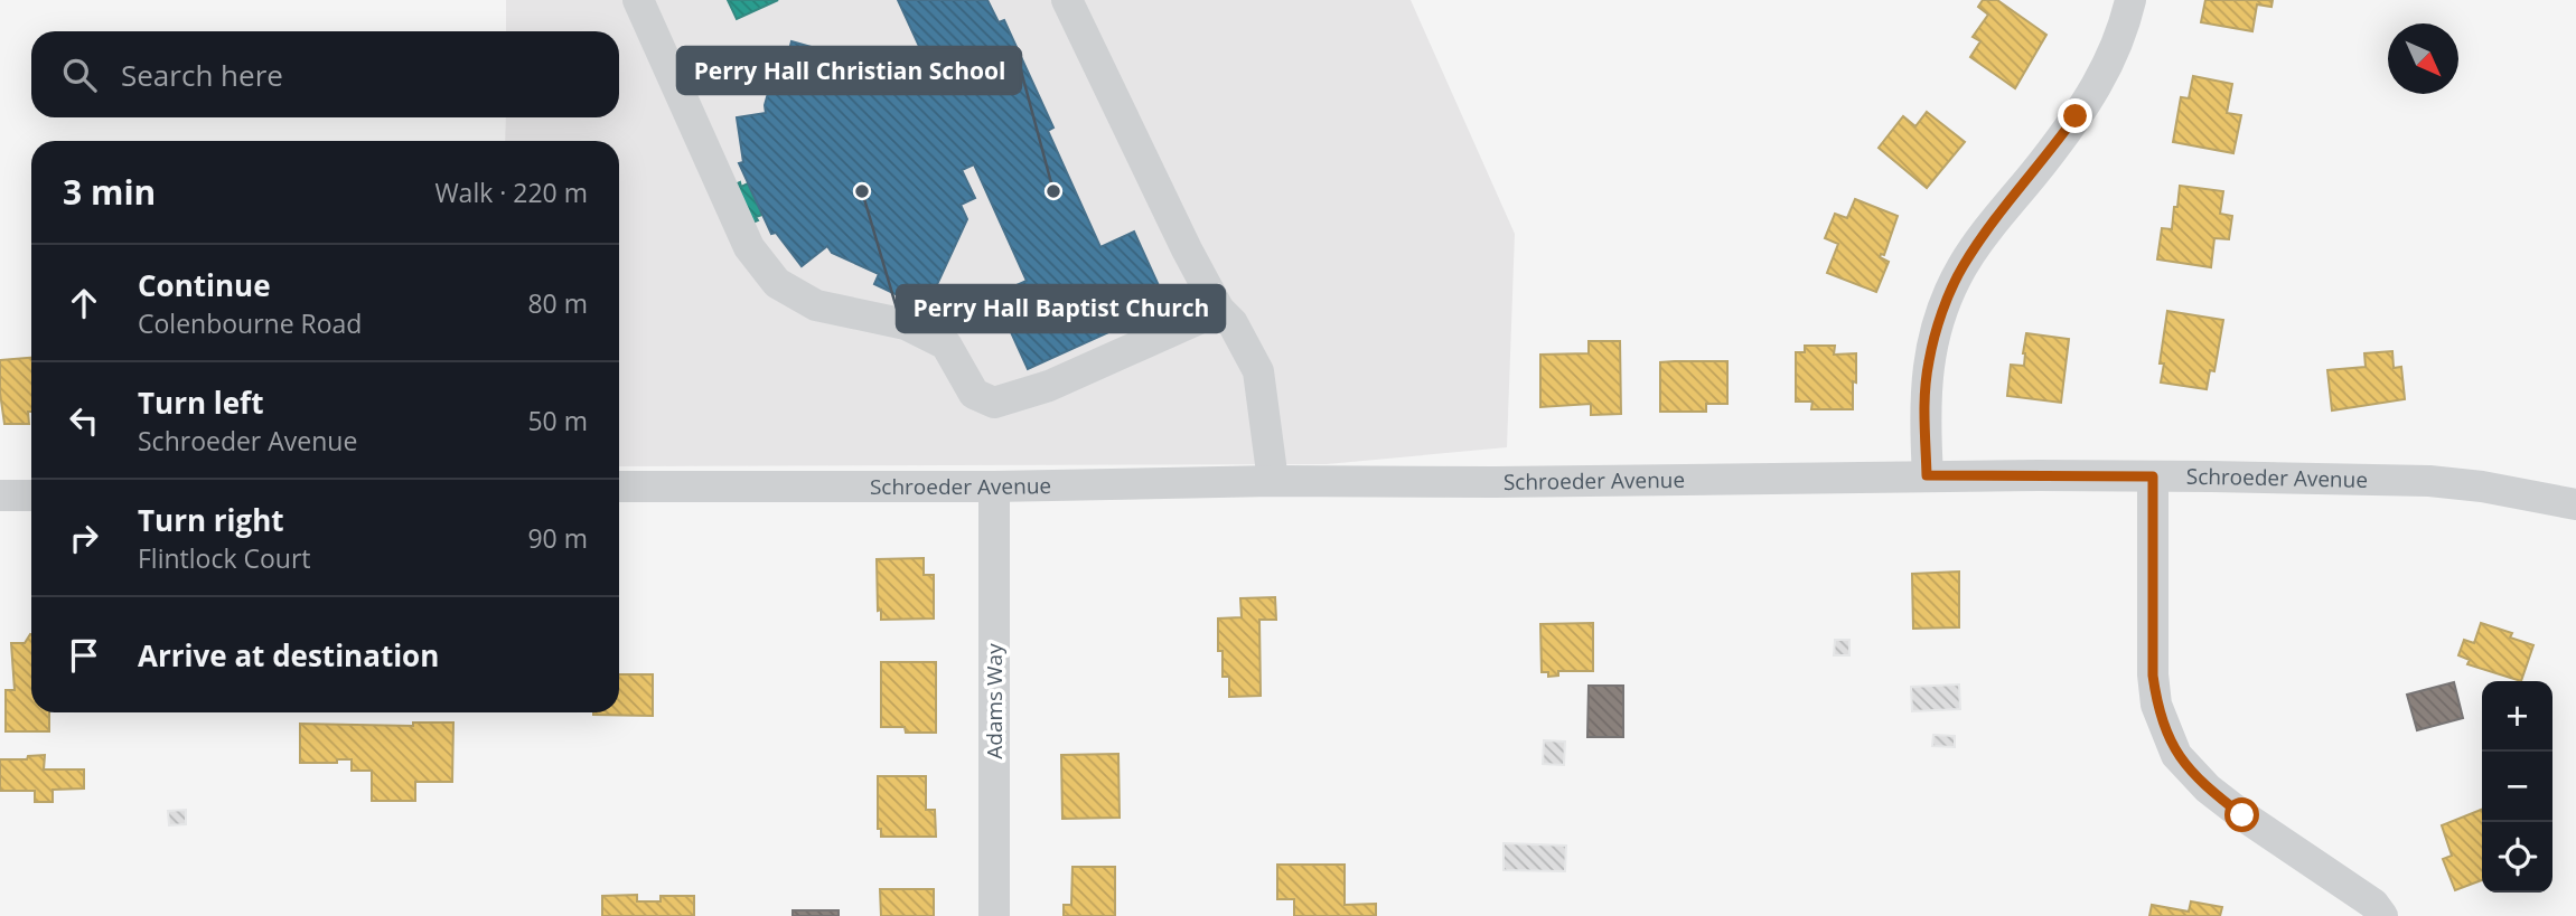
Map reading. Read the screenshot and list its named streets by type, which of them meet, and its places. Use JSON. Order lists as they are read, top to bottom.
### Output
{
  "streets": {
    "street": ["Schroeder Avenue", "Adams Way"]
  },
  "crossings": [
    ["Schroeder Avenue", "Adams Way"]
  ],
  "places": ["Perry Hall Baptist Church", "Perry Hall Christian School"],
  "north": "bottom right",
  "page": {
    "search": "Search here",
    "heading": ["3 min", "Walk · 220 m"],
    "list": [
      ["Continue", "Colenbourne Road", "80 m"],
      ["Turn left", "Schroeder Avenue", "50 m"],
      ["Turn right", "Flintlock Court", "90 m"],
      "Arrive at destination"
    ],
    "map_buttons": ["+", "−"]
  }
}
